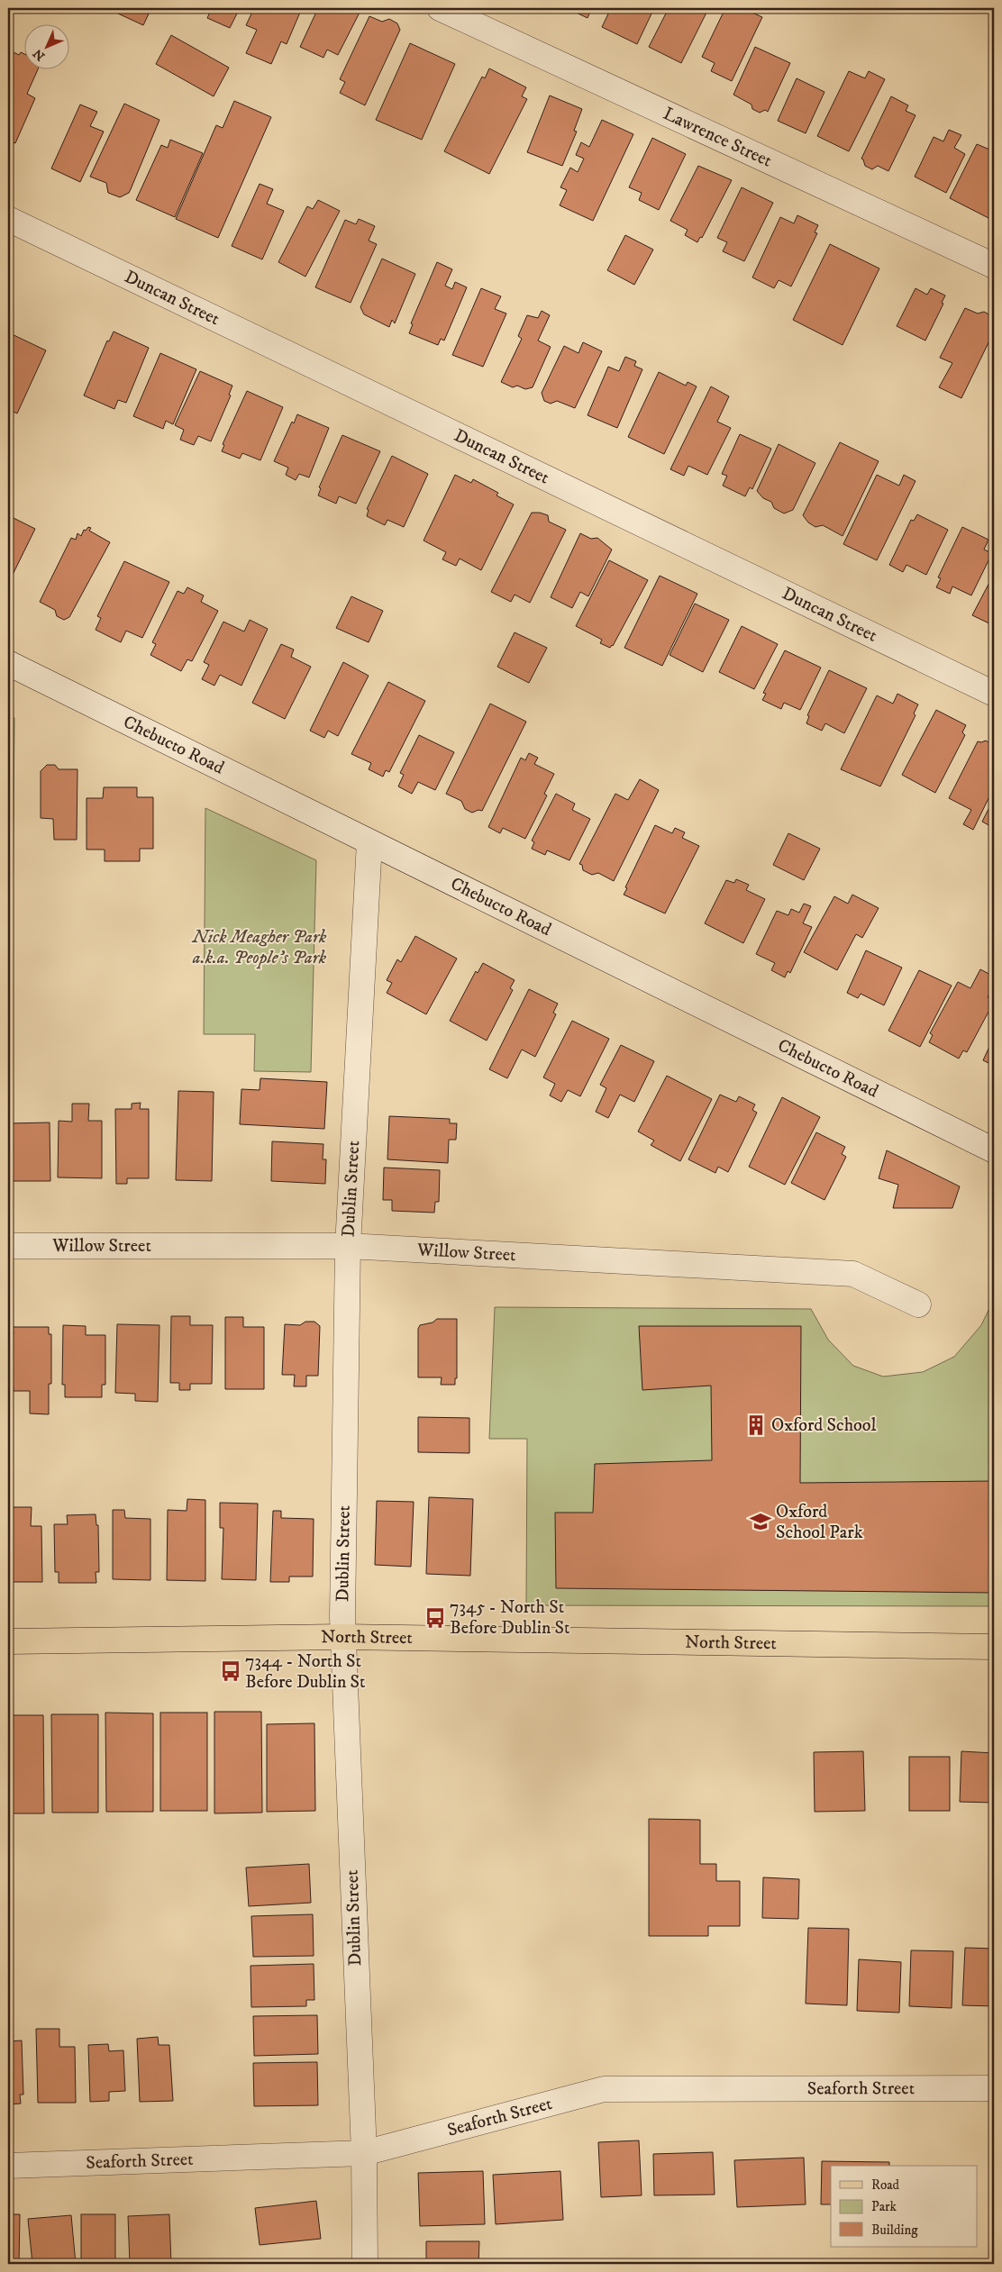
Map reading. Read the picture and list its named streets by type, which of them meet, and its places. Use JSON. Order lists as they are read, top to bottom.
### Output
{
  "streets": {
    "main road": ["North Street"],
    "street": [
      "Lawrence Street",
      "Duncan Street",
      "Chebucto Road",
      "Dublin Street",
      "Willow Street",
      "Seaforth Street"
    ]
  },
  "crossings": [
    ["Chebucto Road", "Dublin Street"],
    ["Dublin Street", "Willow Street"],
    ["Dublin Street", "North Street"],
    ["Dublin Street", "Seaforth Street"]
  ],
  "parks": ["Nick Meagher Park a.k.a. People's Park"],
  "places": {
    "building": ["Oxford School"],
    "school or university": ["Oxford School Park"],
    "bus stop": ["7345 - North St Before Dublin St", "7344 - North St Before Dublin St"]
  },
  "legend": ["Road", "Park", "Building"],
  "north": "bottom left"
}
